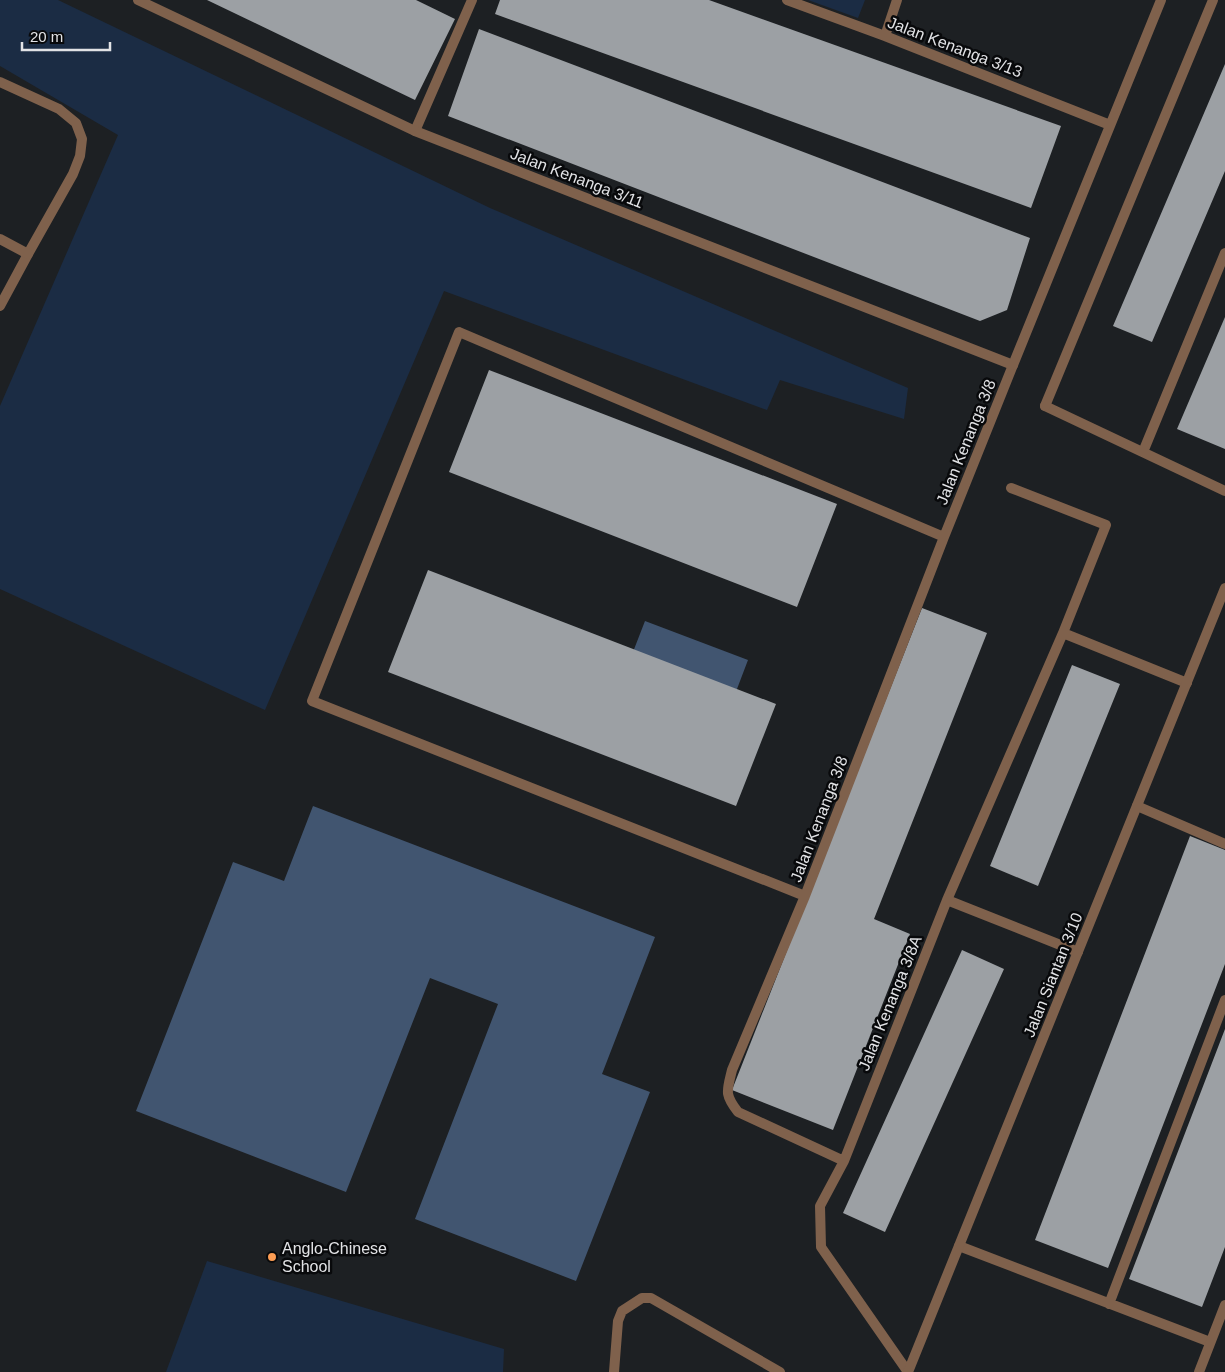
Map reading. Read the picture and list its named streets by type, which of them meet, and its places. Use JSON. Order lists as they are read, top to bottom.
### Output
{
  "streets": {
    "street": [
      "Jalan Kenanga 3/13",
      "Jalan Kenanga 3/11",
      "Jalan Kenanga 3/8",
      "Jalan Siantan 3/10",
      "Jalan Kenanga 3/8A"
    ]
  },
  "crossings": [
    ["Jalan Kenanga 3/13", "Jalan Kenanga 3/8"],
    ["Jalan Kenanga 3/11", "Jalan Kenanga 3/8"],
    ["Jalan Kenanga 3/8", "Jalan Kenanga 3/8A"],
    ["Jalan Siantan 3/10", "Jalan Kenanga 3/8A"]
  ],
  "places": ["Anglo-Chinese School"],
  "scale_bar": "20 m"
}
